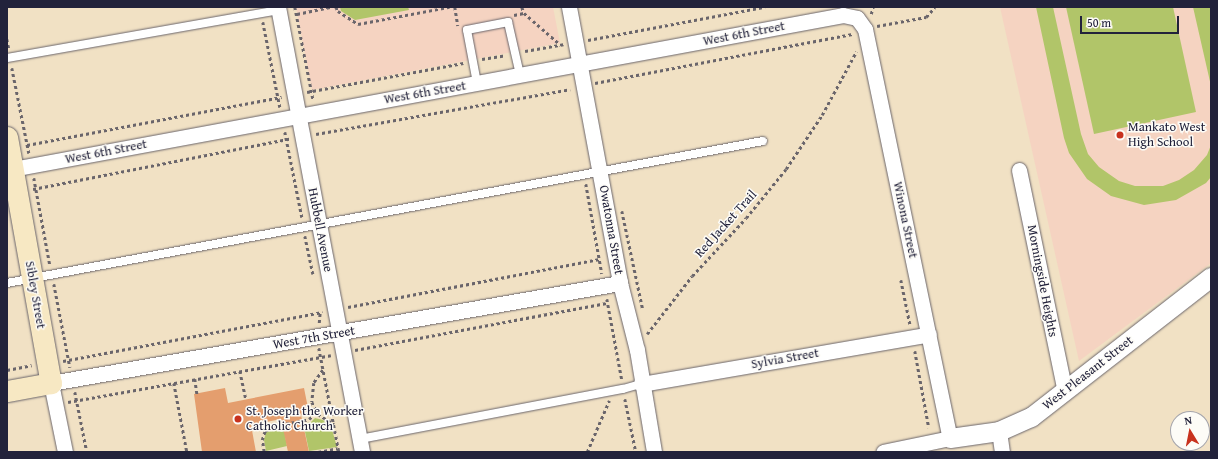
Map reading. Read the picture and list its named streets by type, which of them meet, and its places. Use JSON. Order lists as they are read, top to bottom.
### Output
{
  "streets": {
    "main road": ["Sibley Street", "West 7th Street"],
    "street": [
      "West 6th Street",
      "Winona Street",
      "Hubbell Avenue",
      "Owatonna Street",
      "Morningside Heights",
      "Sylvia Street",
      "West Pleasant Street"
    ],
    "path": ["Red Jacket Trail"]
  },
  "crossings": [
    ["West 6th Street", "Winona Street"],
    ["West 6th Street", "Hubbell Avenue"],
    ["West 6th Street", "Owatonna Street"],
    ["West 6th Street", "Sibley Street"],
    ["Winona Street", "Red Jacket Trail"],
    ["Winona Street", "Sylvia Street"],
    ["Winona Street", "West Pleasant Street"],
    ["Red Jacket Trail", "Owatonna Street"],
    ["Hubbell Avenue", "West 7th Street"],
    ["Owatonna Street", "West 7th Street"],
    ["Owatonna Street", "Sylvia Street"],
    ["Morningside Heights", "West Pleasant Street"],
    ["Sibley Street", "West 7th Street"]
  ],
  "places": ["Mankato West High School", "St. Joseph the Worker Catholic Church"],
  "scale_bar": "50 m",
  "north": "top"
}
